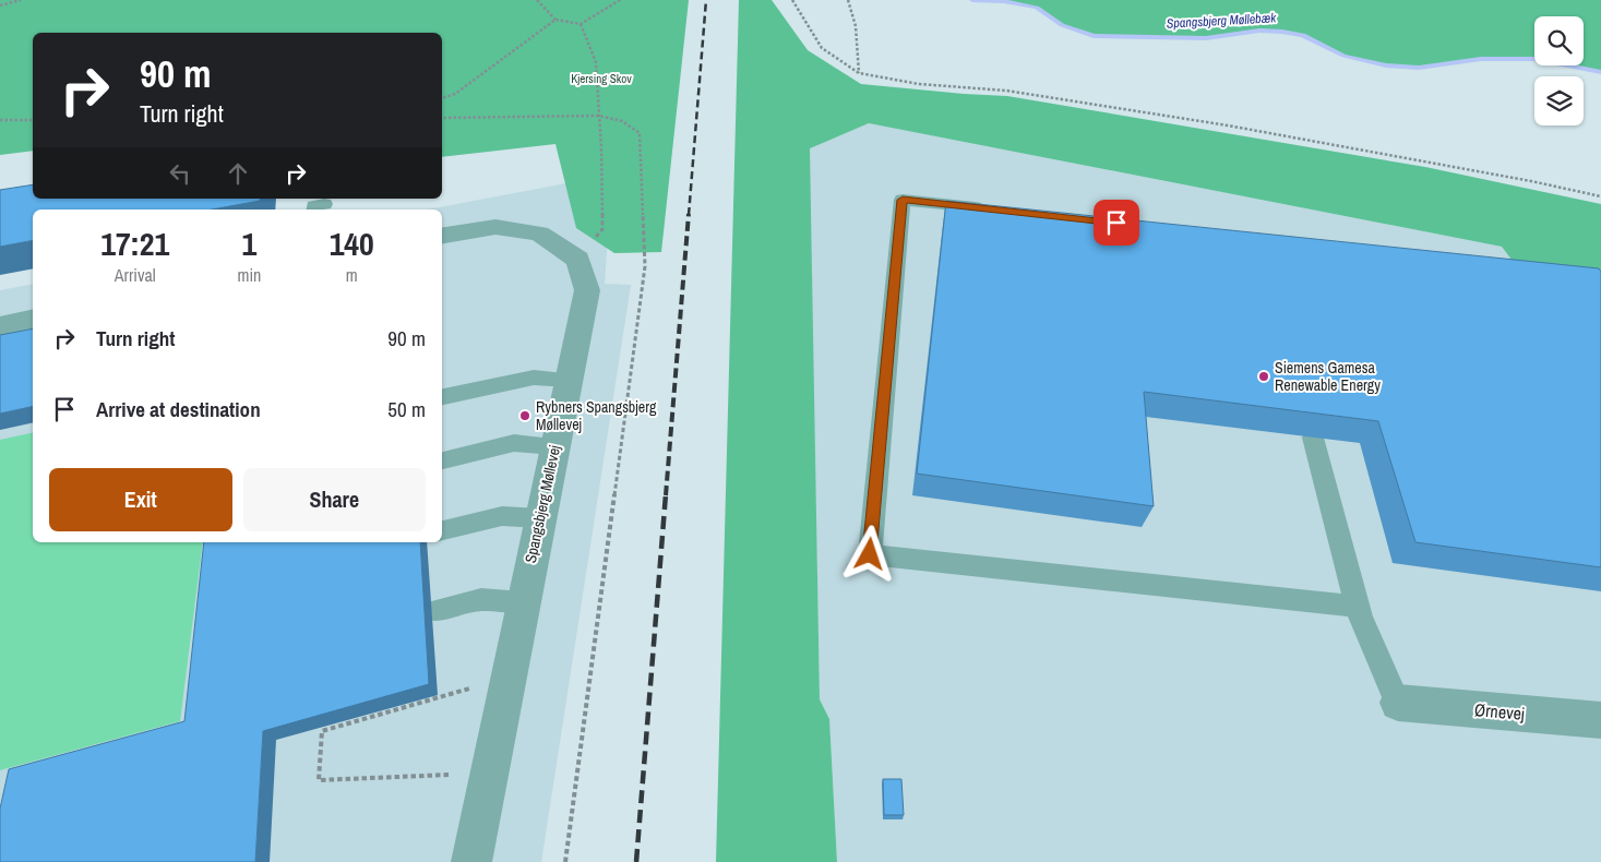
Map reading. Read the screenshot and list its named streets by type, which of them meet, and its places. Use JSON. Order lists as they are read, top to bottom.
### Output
{
  "streets": {
    "street": ["Spangsbjerg Møllevej", "Ørnevej"]
  },
  "water": ["Spangsbjerg Møllebæk"],
  "parks": ["Kjersing Skov"],
  "places": ["Siemens Gamesa Renewable Energy", "Rybners Spangsbjerg Møllevej"],
  "page": {
    "turn": ["90 m", "Turn right"],
    "eta": [
      "17:21",
      "Arrival",
      "1",
      "min",
      "140",
      "m"
    ],
    "list": [
      {
        "name": "Turn right",
        "value": "90 m"
      },
      {
        "name": "Arrive at destination",
        "value": "50 m"
      }
    ],
    "buttons": ["Exit", "Share"]
  }
}
